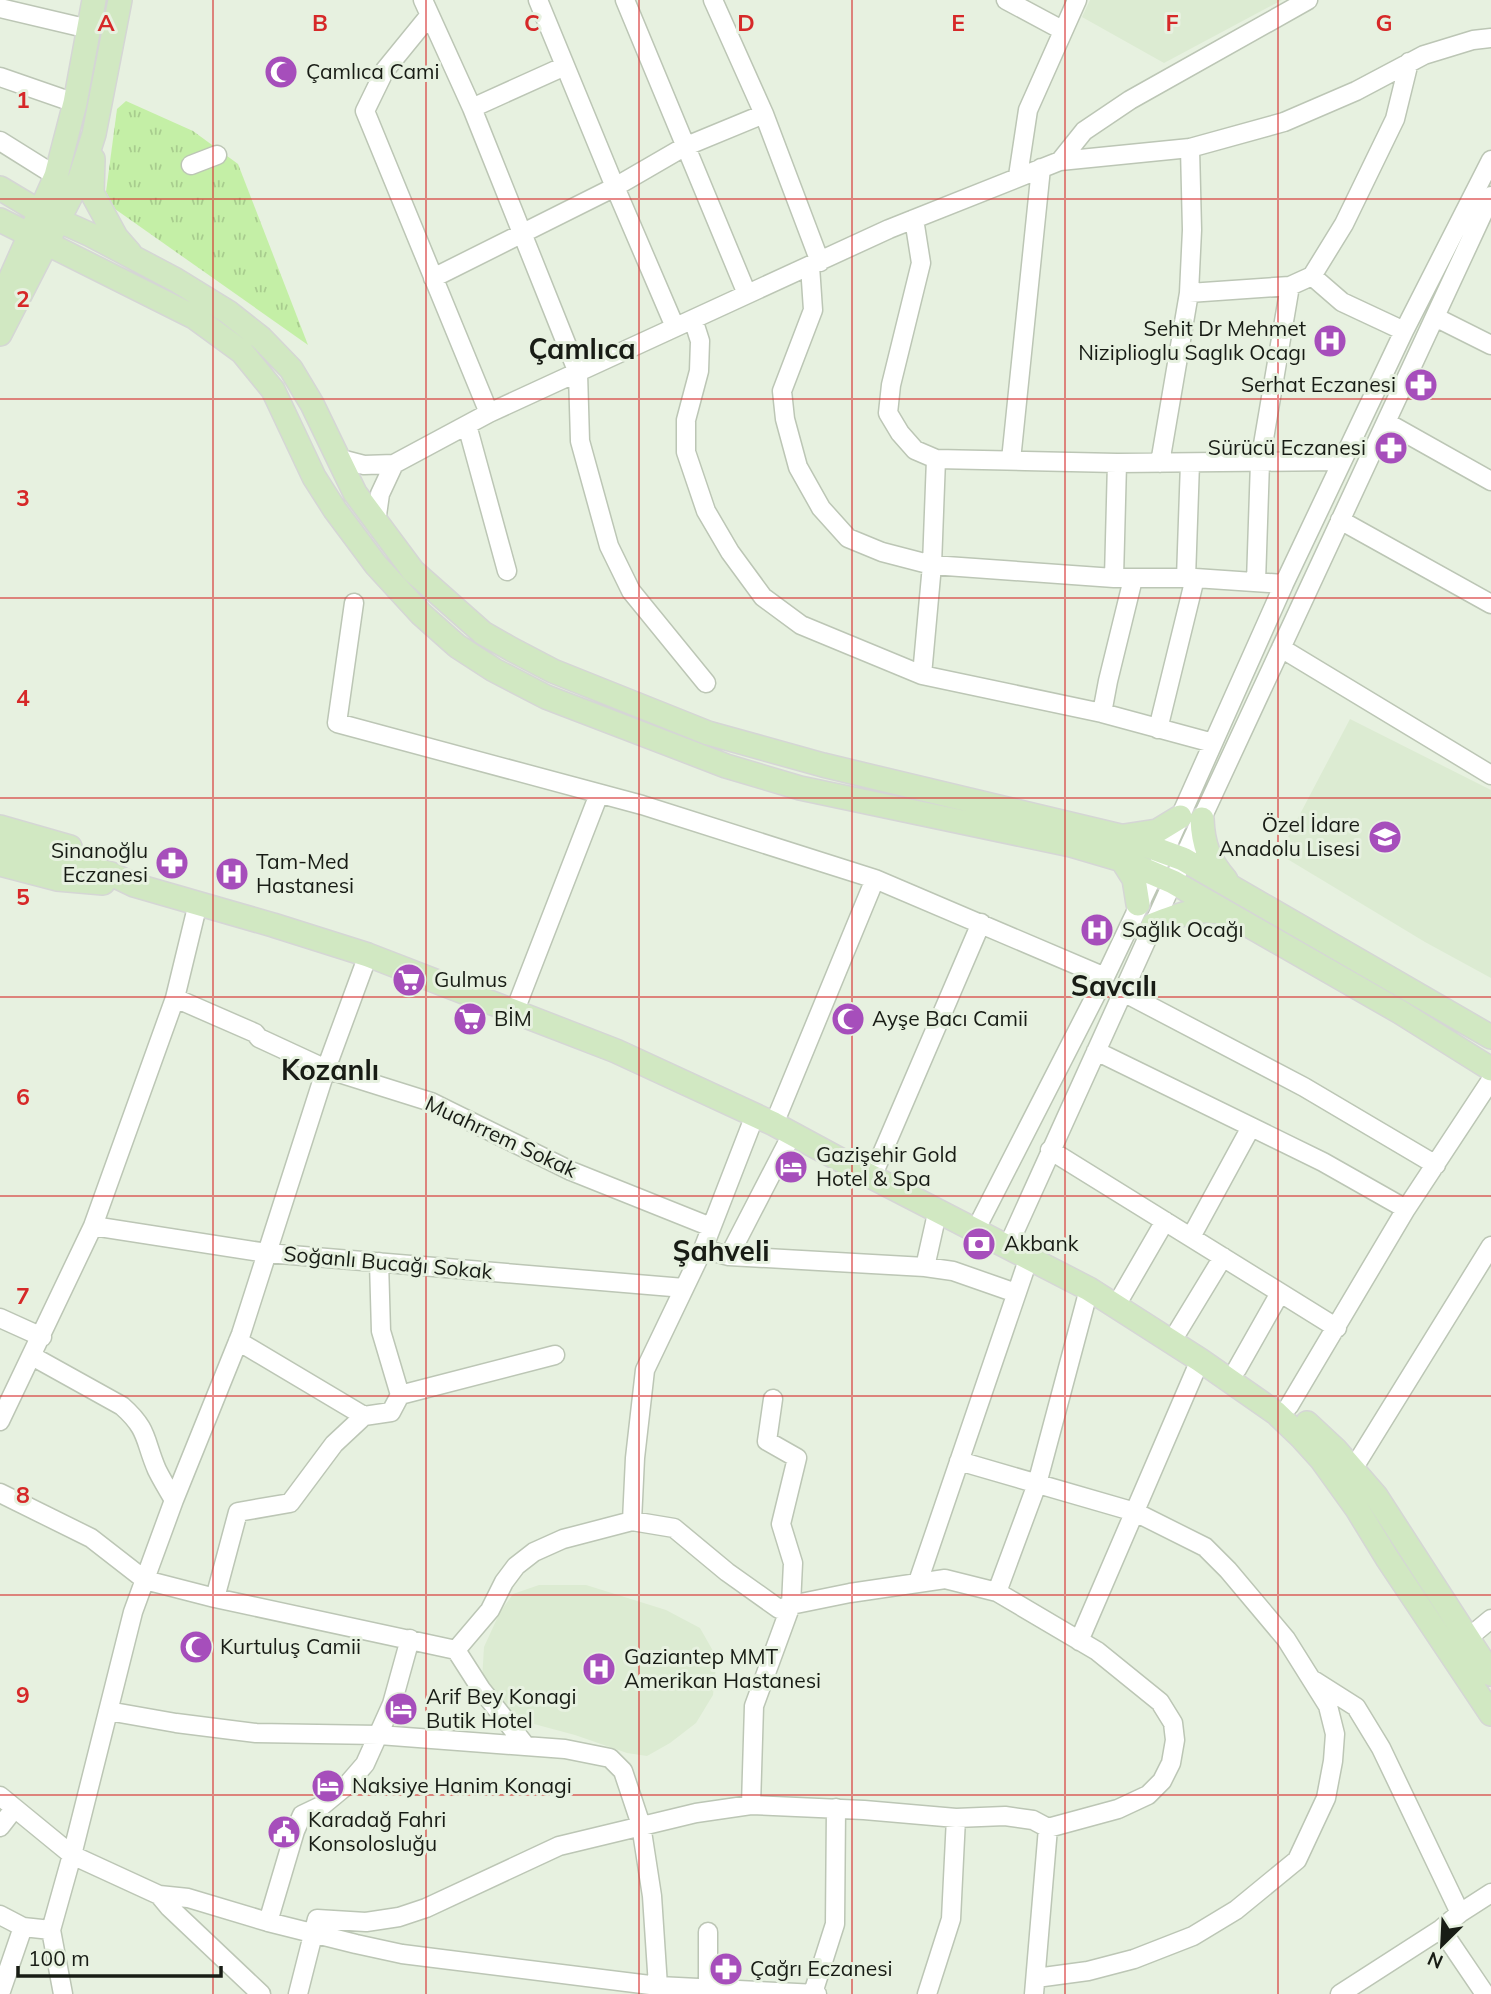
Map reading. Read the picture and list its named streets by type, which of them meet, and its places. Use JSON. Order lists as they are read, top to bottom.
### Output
{
  "streets": {
    "street": ["Muahrrem Sokak", "Soğanlı Bucağı Sokak"]
  },
  "districts": [
    "Çamlıca",
    "Savcılı",
    "Kozanlı",
    "Şahveli"
  ],
  "places": {
    "mosque": ["Çamlıca Cami", "Ayşe Bacı Camii", "Kurtuluş Camii"],
    "hospital": [
      "Sehit Dr Mehmet Niziplioglu Saglık Ocagı",
      "Tam-Med Hastanesi",
      "Sağlık Ocağı",
      "Gaziantep MMT Amerikan Hastanesi"
    ],
    "pharmacy": [
      "Serhat Eczanesi",
      "Sürücü Eczanesi",
      "Sinanoğlu Eczanesi",
      "Çağrı Eczanesi"
    ],
    "school or university": ["Özel İdare Anadolu Lisesi"],
    "supermarket": ["Gulmus", "BİM"],
    "hotel": ["Gazişehir Gold Hotel & Spa", "Arif Bey Konagi Butik Hotel", "Naksiye Hanim Konagi"],
    "bank": ["Akbank"],
    "public building": ["Karadağ Fahri Konsolosluğu"]
  },
  "scale_bar": "100 m",
  "north": "bottom left",
  "grid": {
    "columns": [
      "A",
      "B",
      "C",
      "D",
      "E",
      "F",
      "G"
    ],
    "rows": [
      "1",
      "2",
      "3",
      "4",
      "5",
      "6",
      "7",
      "8",
      "9"
    ]
  }
}
